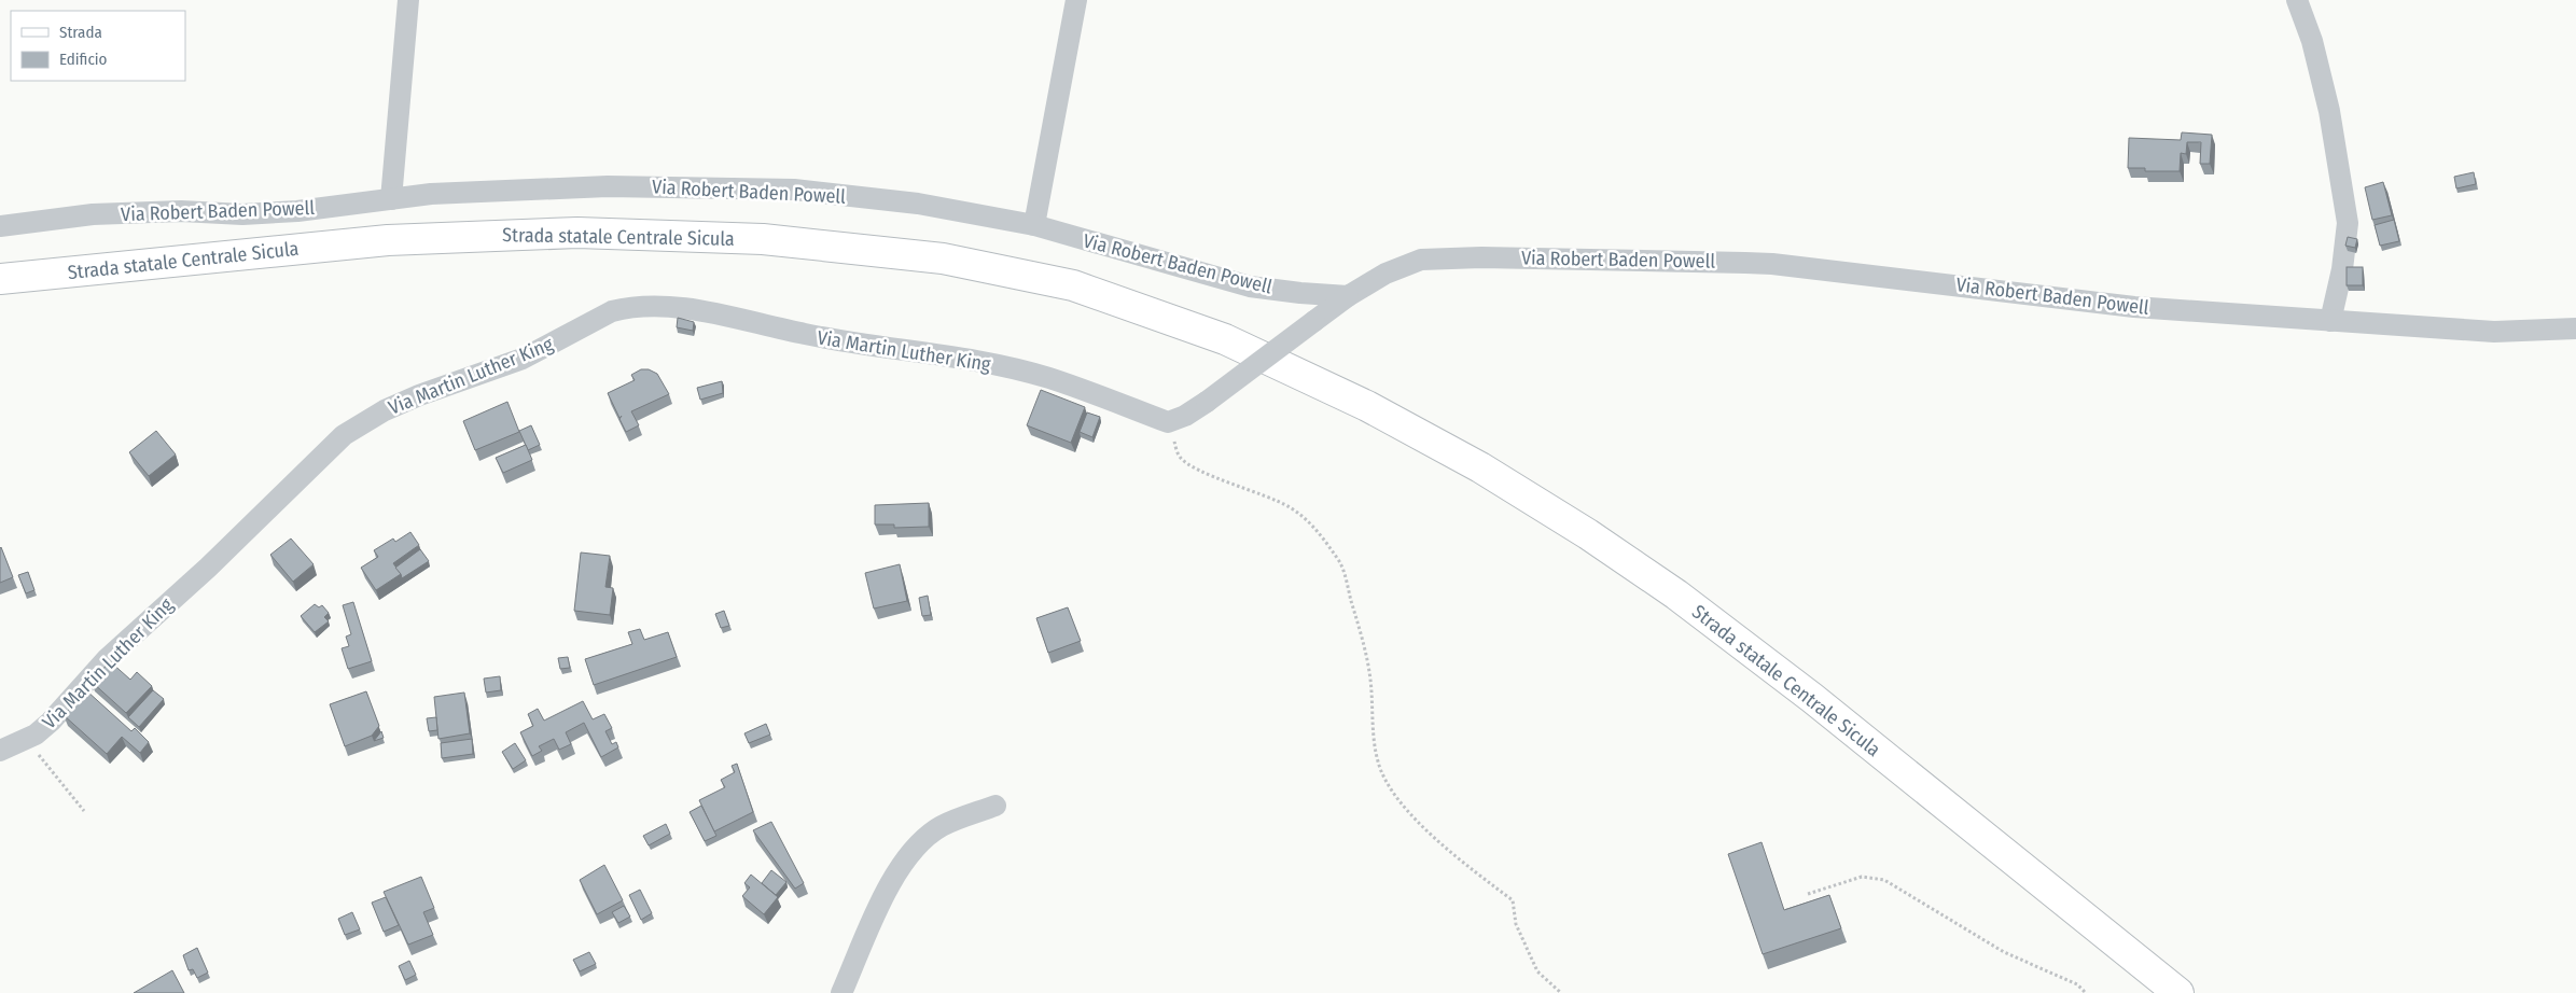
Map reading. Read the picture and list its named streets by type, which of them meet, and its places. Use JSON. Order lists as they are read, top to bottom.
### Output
{
  "streets": {
    "main road": ["Strada statale Centrale Sicula"],
    "street": ["Via Robert Baden Powell", "Via Martin Luther King"]
  },
  "legend": ["Strada", "Edificio"]
}
